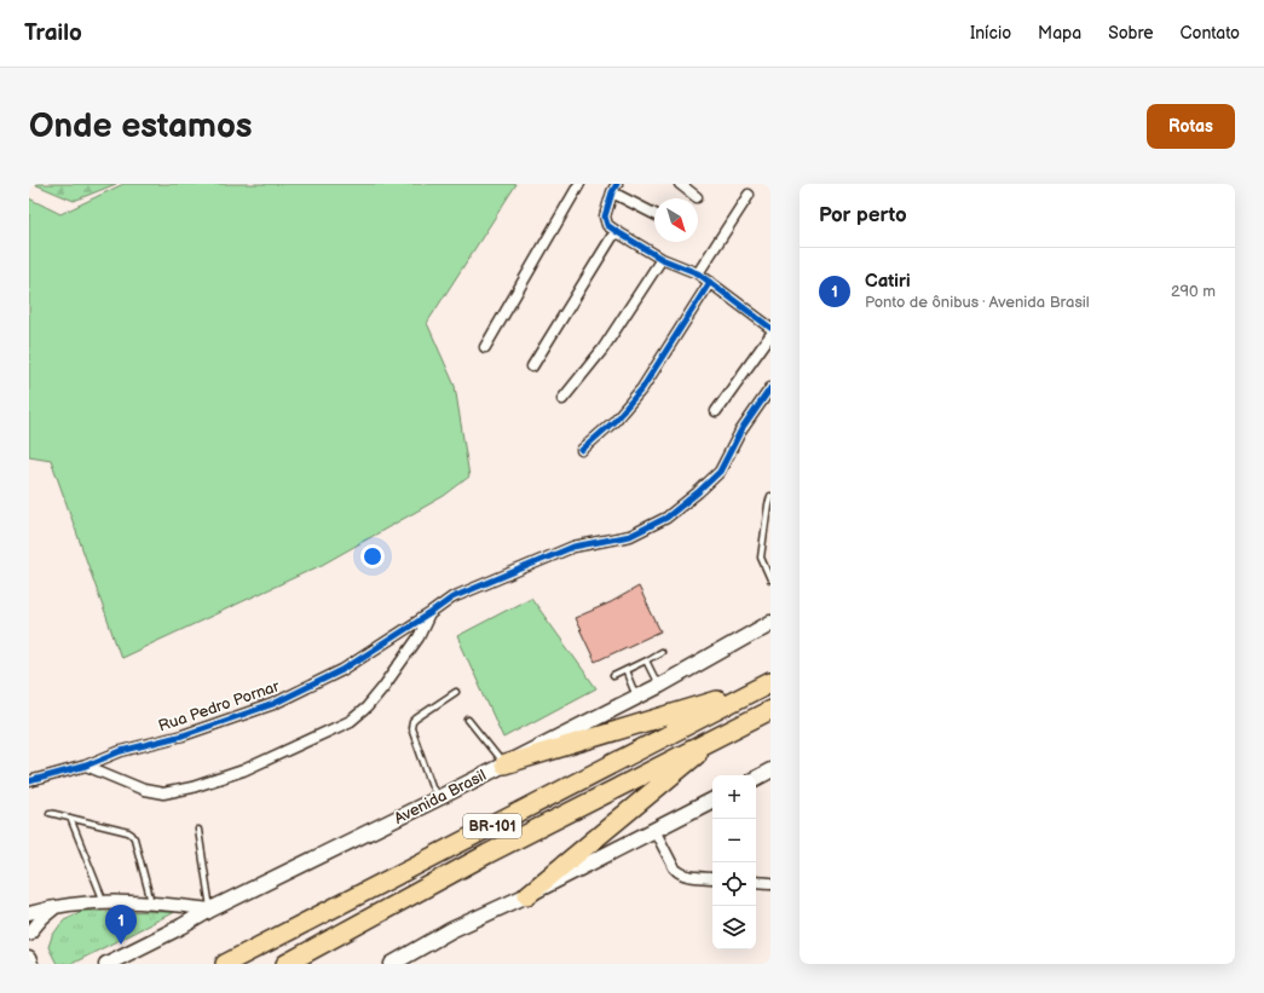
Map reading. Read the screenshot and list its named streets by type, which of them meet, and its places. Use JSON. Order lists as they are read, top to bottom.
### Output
{
  "streets": {
    "highway": ["BR-101"],
    "main road": ["Avenida Brasil"],
    "street": ["Rua Pedro Pornar"]
  },
  "north": "bottom right",
  "page": {
    "header": "Trailo",
    "nav": [
      "Início",
      "Mapa",
      "Sobre",
      "Contato"
    ],
    "buttons": "Rotas",
    "title": "Onde estamos",
    "heading": "Por perto",
    "list": [
      {
        "mark": "1",
        "name": "Catiri",
        "note": "Ponto de ônibus · Avenida Brasil",
        "value": "290 m"
      }
    ],
    "map_buttons": ["+", "−"],
    "pins": "1"
  }
}
